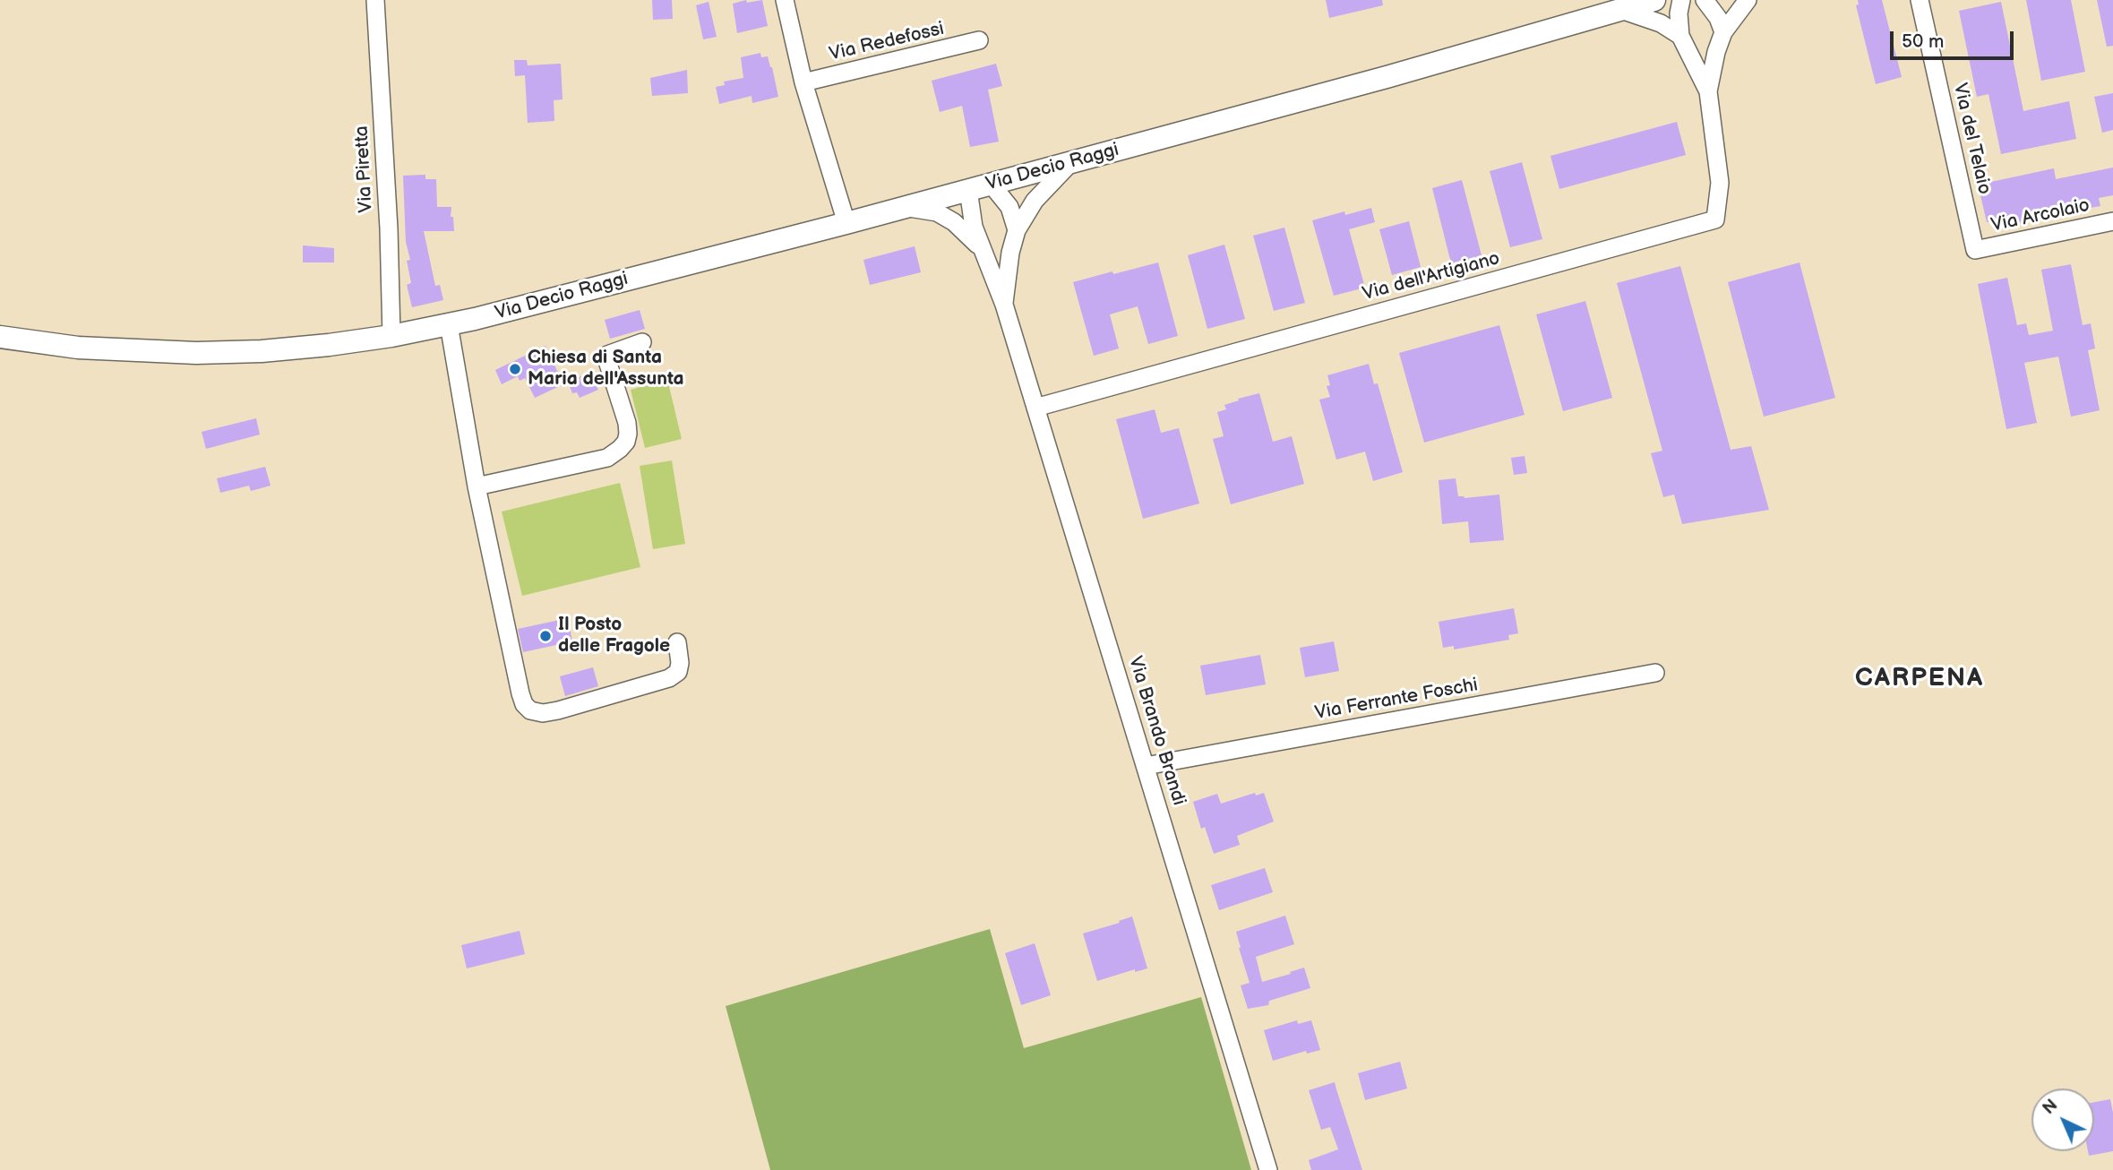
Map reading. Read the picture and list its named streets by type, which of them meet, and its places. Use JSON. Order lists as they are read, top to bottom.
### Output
{
  "streets": {
    "main road": ["Via Decio Raggi"],
    "street": [
      "Via Redefossi",
      "Via del Telaio",
      "Via Piretta",
      "Via Arcolaio",
      "Via dell'Artigiano",
      "Via Ferrante Foschi",
      "Via Brando Brandi"
    ]
  },
  "crossings": [
    ["Via del Telaio", "Via Arcolaio"],
    ["Via Decio Raggi", "Via Piretta"],
    ["Via Decio Raggi", "Via Brando Brandi"],
    ["Via dell'Artigiano", "Via Brando Brandi"],
    ["Via Ferrante Foschi", "Via Brando Brandi"]
  ],
  "districts": ["CARPENA"],
  "places": ["Chiesa di Santa Maria dell'Assunta", "Il Posto delle Fragole"],
  "scale_bar": "50 m",
  "north": "top left"
}
